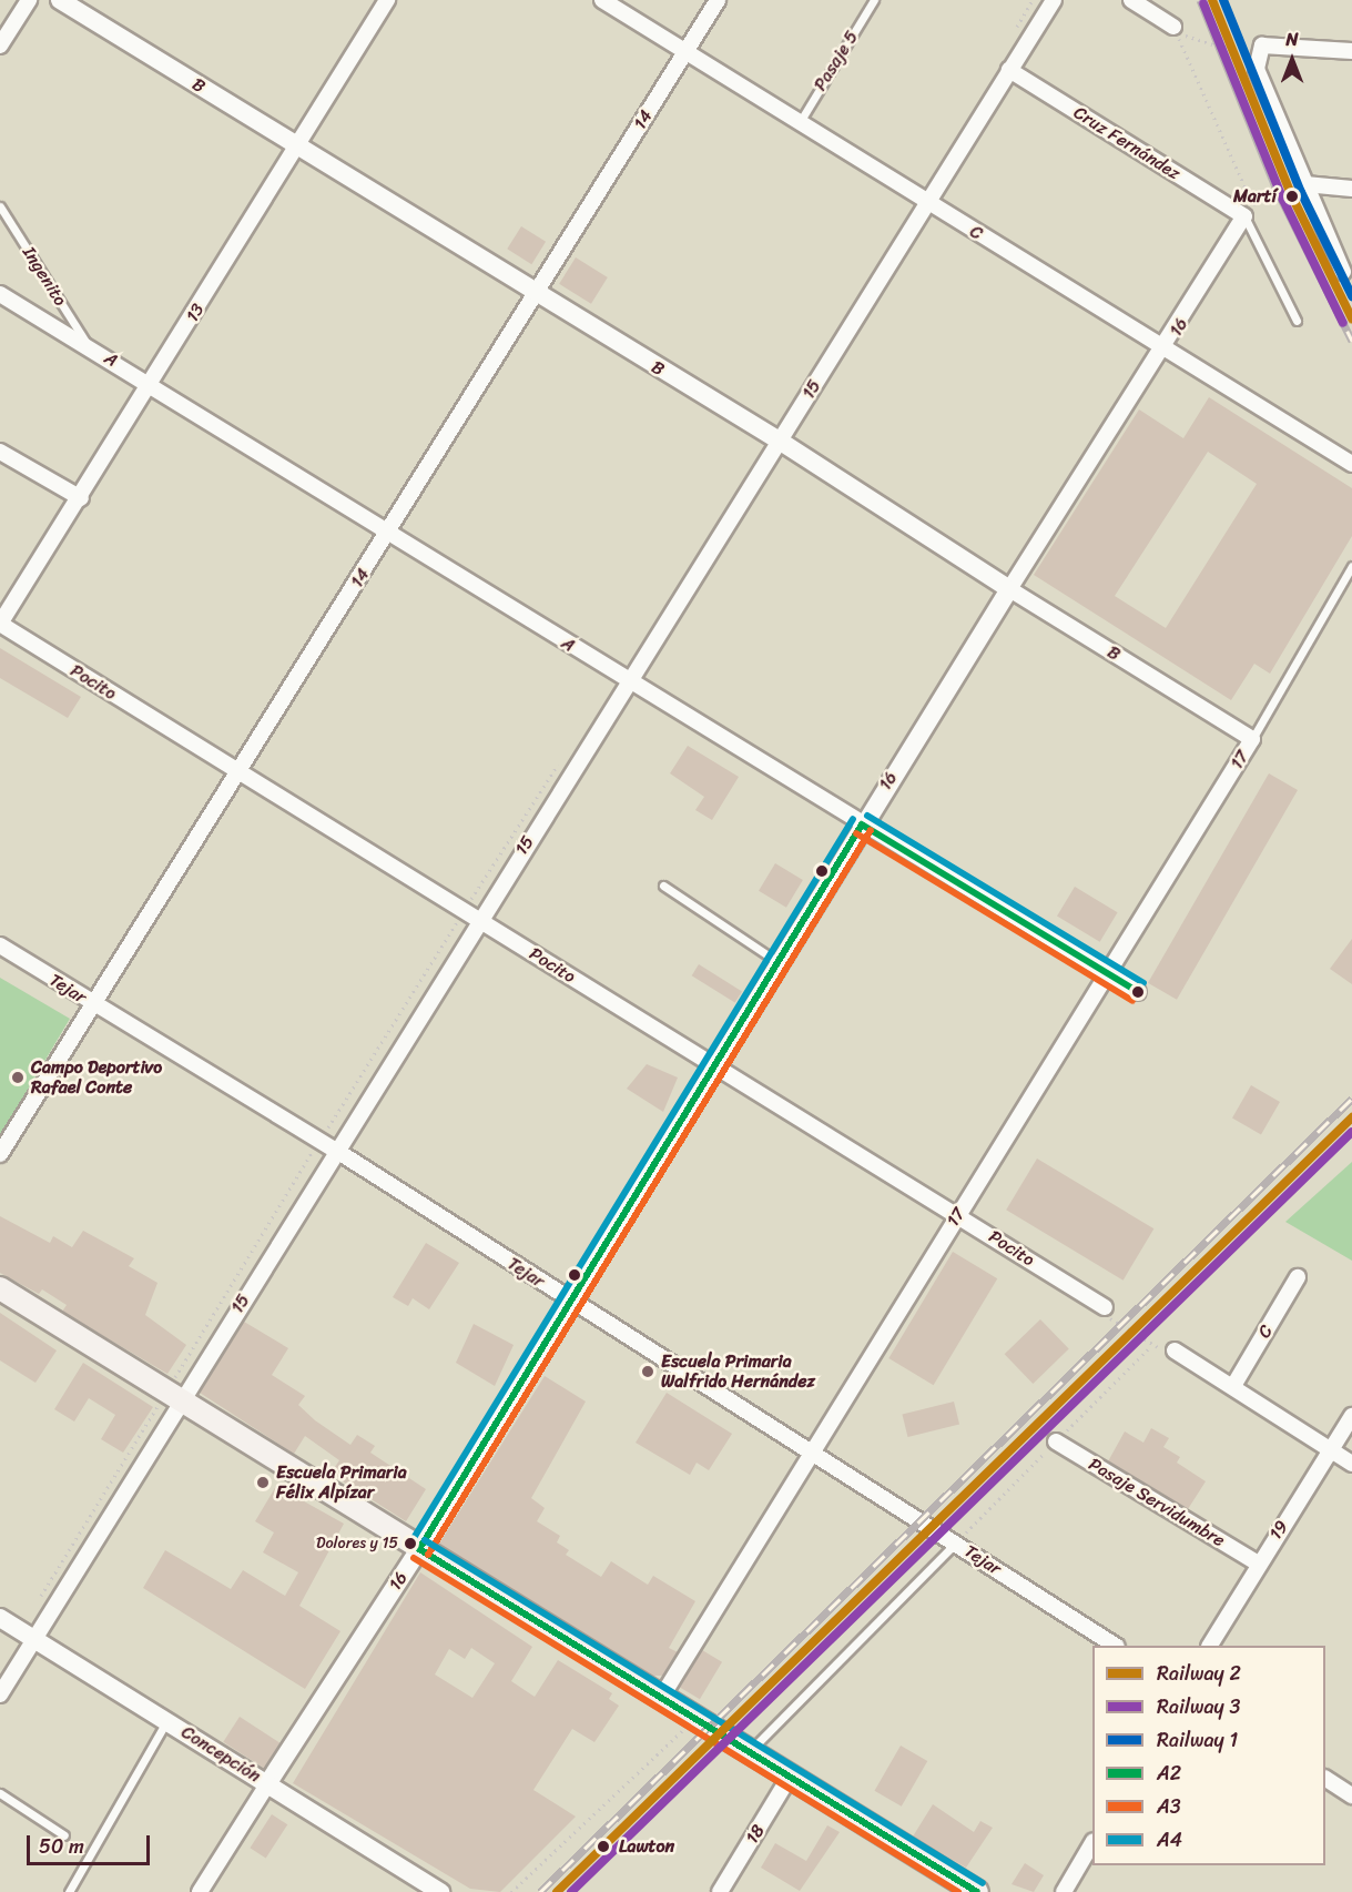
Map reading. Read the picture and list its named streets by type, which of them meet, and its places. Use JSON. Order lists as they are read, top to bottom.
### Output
{
  "streets": {
    "street": [
      "B",
      "14",
      "Cruz Fernández",
      "C",
      "13",
      "16",
      "A",
      "15",
      "Pocito",
      "17",
      "Tejar",
      "Pasaje Servidumbre",
      "19",
      "Concepción",
      "18"
    ],
    "lane": ["Pasaje 5", "Ingenito"]
  },
  "crossings": [
    ["Pasaje 5", "C"],
    ["B", "14"],
    ["B", "13"],
    ["B", "16"],
    ["B", "15"],
    ["B", "17"],
    ["14", "C"],
    ["14", "A"],
    ["14", "Pocito"],
    ["14", "Tejar"],
    ["Cruz Fernández", "16"],
    ["Cruz Fernández", "15"],
    ["C", "16"],
    ["C", "15"],
    ["Ingenito", "A"],
    ["13", "A"],
    ["13", "Pocito"],
    ["16", "A"],
    ["16", "Pocito"],
    ["16", "Tejar"],
    ["16", "Concepción"],
    ["A", "15"],
    ["A", "17"],
    ["15", "Pocito"],
    ["15", "Tejar"],
    ["15", "Concepción"],
    ["Pocito", "17"],
    ["17", "Tejar"],
    ["Pasaje Servidumbre", "19"]
  ],
  "places": [
    "Martí",
    "Campo Deportivo Rafael Conte",
    "Escuela Primaria Walfrido Hernández",
    "Escuela Primaria Félix Alpízar",
    "Dolores y 15",
    "Lawton"
  ],
  "lines": [
    "rail line 2",
    "rail line 1",
    "rail line 3",
    "transit line A4",
    "transit line A2",
    "transit line A3"
  ],
  "legend": [
    "Railway 2",
    "Railway 3",
    "Railway 1",
    "A2",
    "A3",
    "A4"
  ],
  "scale_bar": "50 m",
  "north": "top"
}
